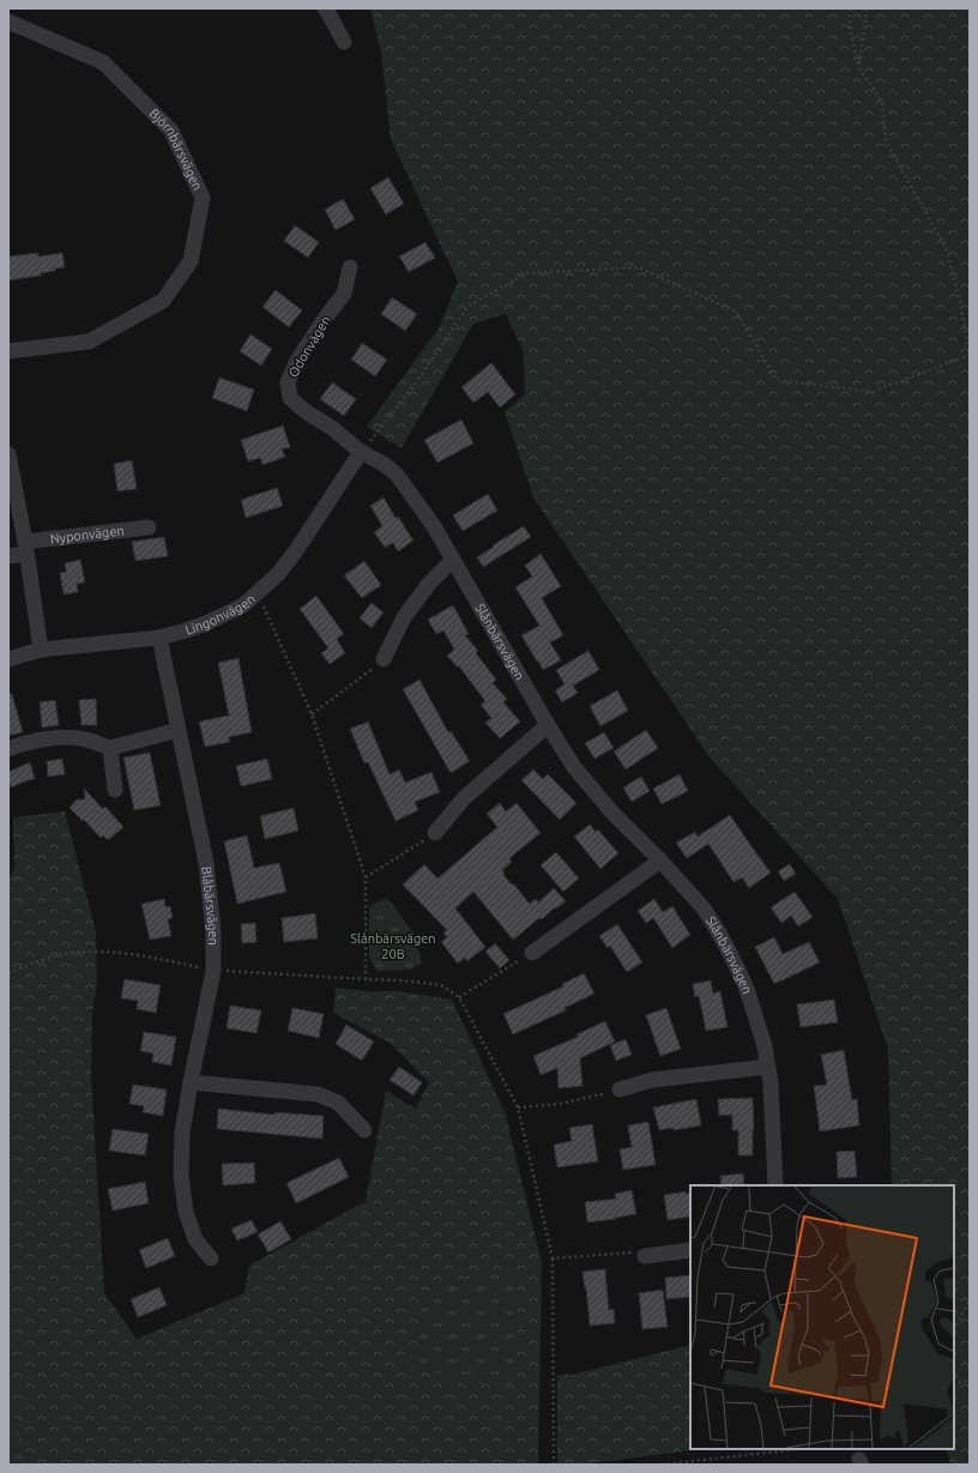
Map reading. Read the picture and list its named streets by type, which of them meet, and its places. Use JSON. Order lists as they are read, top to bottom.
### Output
{
  "streets": {
    "street": [
      "Björnbärsvägen",
      "Odonvägen",
      "Nyponvägen",
      "Lingonvägen",
      "Slånbärsvägen",
      "Blåbärsvägen"
    ]
  },
  "crossings": [
    ["Odonvägen", "Lingonvägen"],
    ["Odonvägen", "Slånbärsvägen"],
    ["Lingonvägen", "Slånbärsvägen"],
    ["Lingonvägen", "Blåbärsvägen"]
  ],
  "parks": ["Slånbärsvägen 20B"]
}
